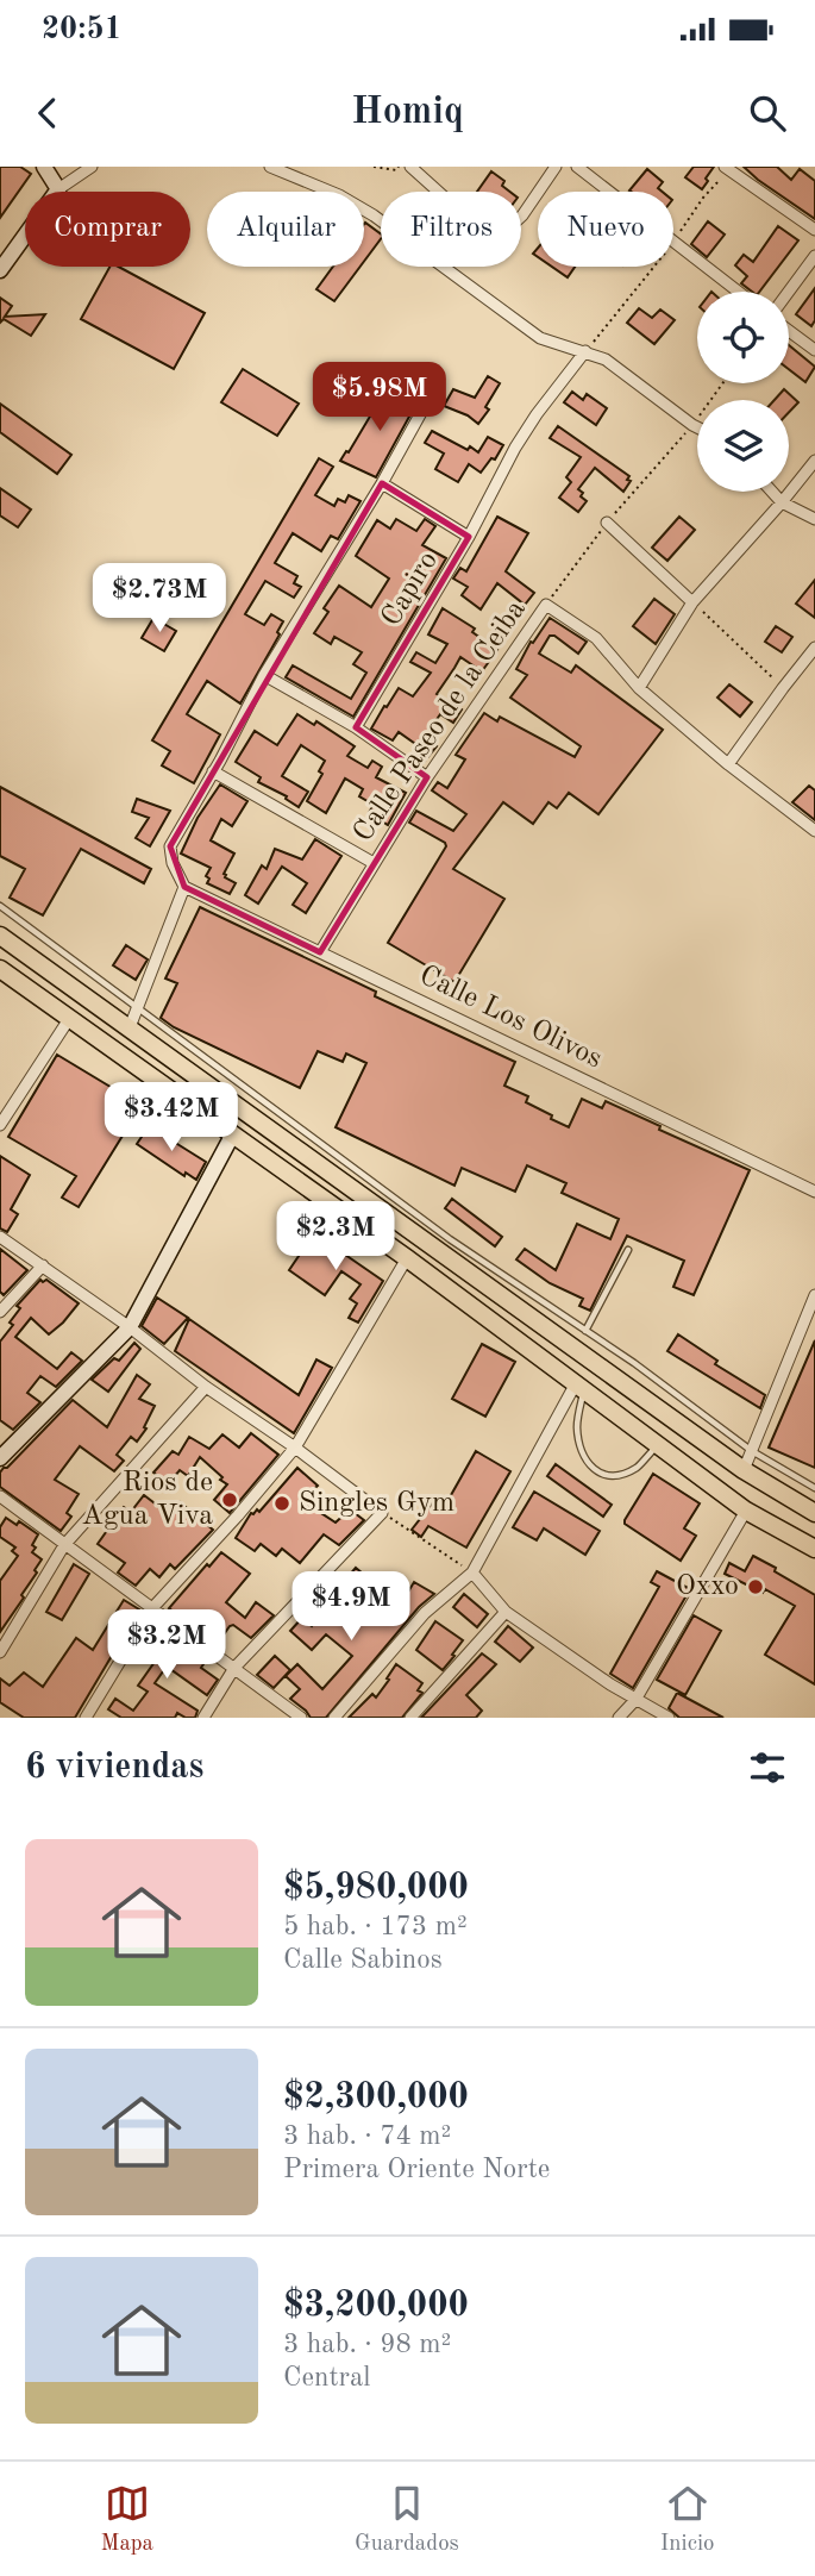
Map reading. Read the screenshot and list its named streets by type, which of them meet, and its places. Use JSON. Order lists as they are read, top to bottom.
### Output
{
  "streets": {
    "street": ["Capiro", "Calle Paseo de la Ceiba", "Calle Los Olivos"]
  },
  "crossings": [
    ["Calle Paseo de la Ceiba", "Calle Los Olivos"]
  ],
  "places": ["Rios de Agua Viva", "Singles Gym", "Oxxo"],
  "page": {
    "status": "20:51",
    "header": "Homiq",
    "chip": [
      "Comprar",
      "Alquilar",
      "Filtros",
      "Nuevo"
    ],
    "price": [
      "$5.98M",
      "$2.73M",
      "$3.42M",
      "$2.3M",
      "$4.9M",
      "$3.2M"
    ],
    "heading": "6 viviendas",
    "list": [
      {
        "name": "$5,980,000",
        "note": "5 hab. · 173 m² · Calle Sabinos"
      },
      {
        "name": "$2,300,000",
        "note": "3 hab. · 74 m² · Primera Oriente Norte"
      },
      {
        "name": "$3,200,000",
        "note": "3 hab. · 98 m² · Central"
      }
    ],
    "tabs": ["Mapa", "Guardados", "Inicio"]
  }
}
